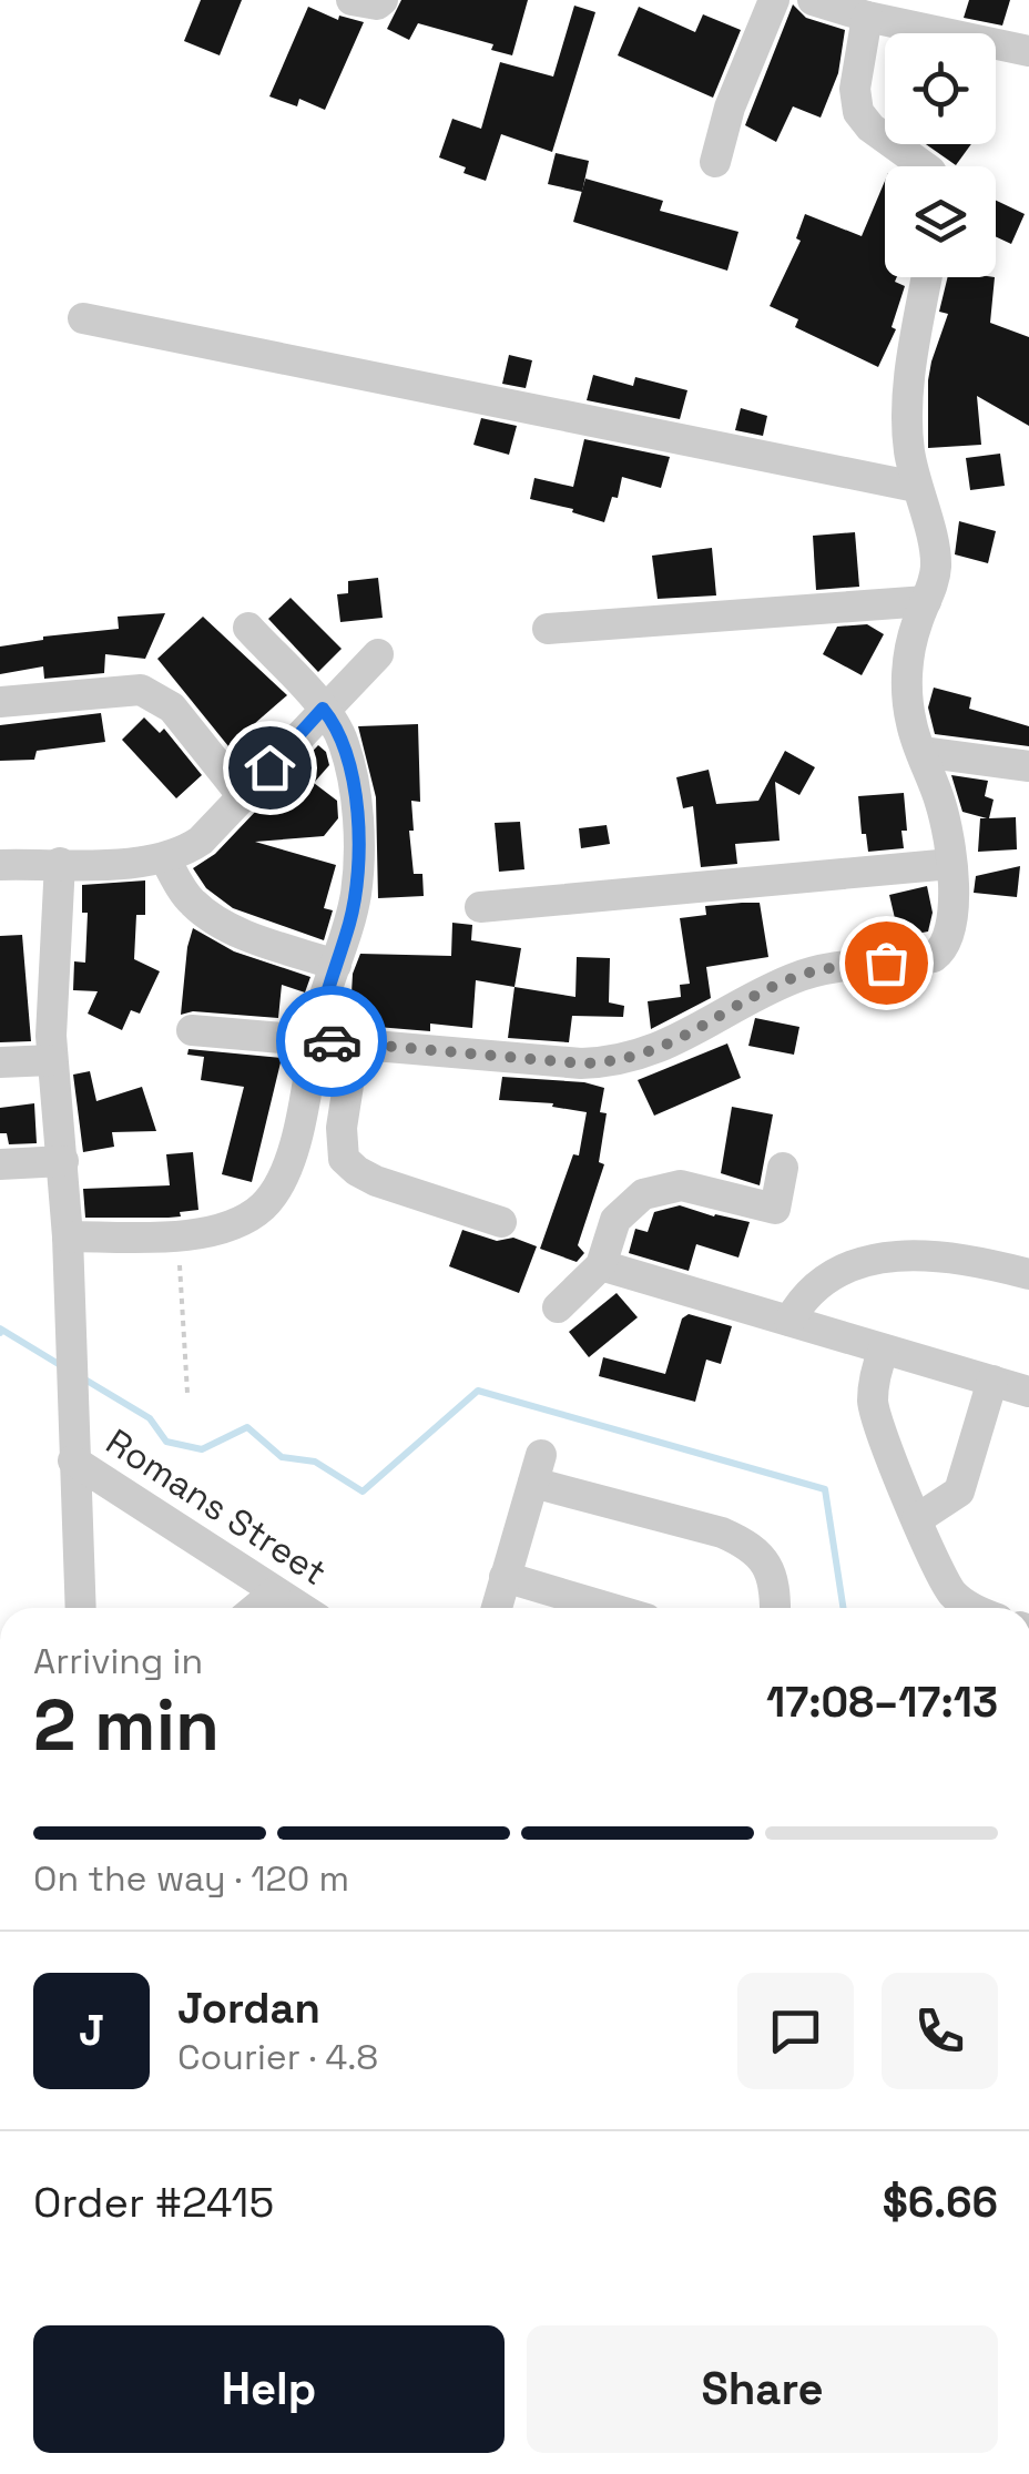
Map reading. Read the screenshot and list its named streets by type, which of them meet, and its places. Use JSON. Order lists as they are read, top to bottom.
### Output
{
  "streets": {
    "street": ["Romans Street"]
  },
  "page": {
    "heading": ["2 min", "Arriving in", "17:08–17:13"],
    "panel": [
      "Jordan",
      "Courier · 4.8",
      "Order #2415",
      "$6.66"
    ],
    "bar": "On the way · 120 m",
    "round": "J",
    "buttons": ["Help", "Share"]
  }
}
